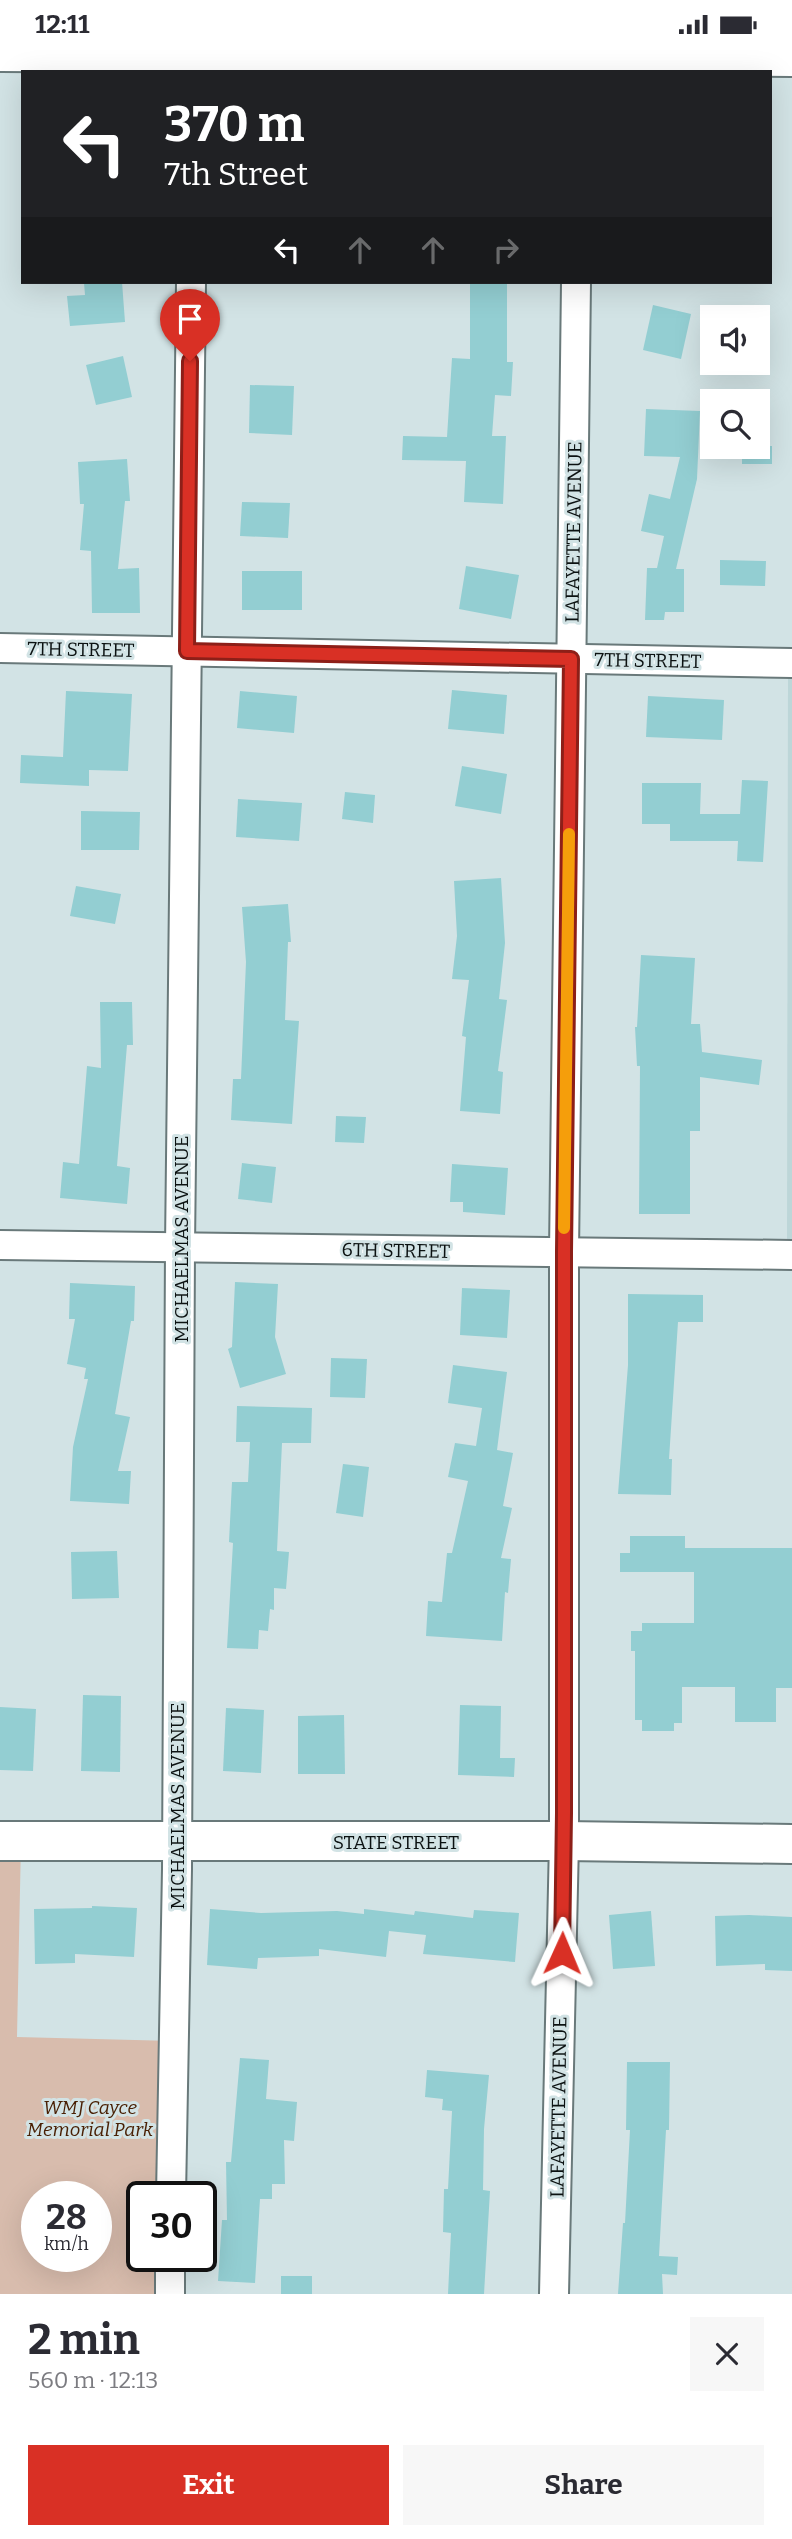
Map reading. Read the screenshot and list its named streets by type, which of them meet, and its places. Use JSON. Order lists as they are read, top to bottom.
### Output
{
  "streets": {
    "main road": ["STATE STREET"],
    "street": [
      "LAFAYETTE AVENUE",
      "7TH STREET",
      "MICHAELMAS AVENUE",
      "6TH STREET"
    ]
  },
  "crossings": [
    ["LAFAYETTE AVENUE", "7TH STREET"],
    ["LAFAYETTE AVENUE", "6TH STREET"],
    ["LAFAYETTE AVENUE", "STATE STREET"],
    ["7TH STREET", "MICHAELMAS AVENUE"],
    ["MICHAELMAS AVENUE", "6TH STREET"],
    ["MICHAELMAS AVENUE", "STATE STREET"]
  ],
  "parks": ["WMJ Cayce Memorial Park"],
  "page": {
    "status": "12:11",
    "turn": ["370 m", "7th Street"],
    "speed": "28 km/h",
    "limit": "30",
    "heading": ["2 min", "560 m · 12:13"],
    "buttons": ["Exit", "Share"]
  }
}
